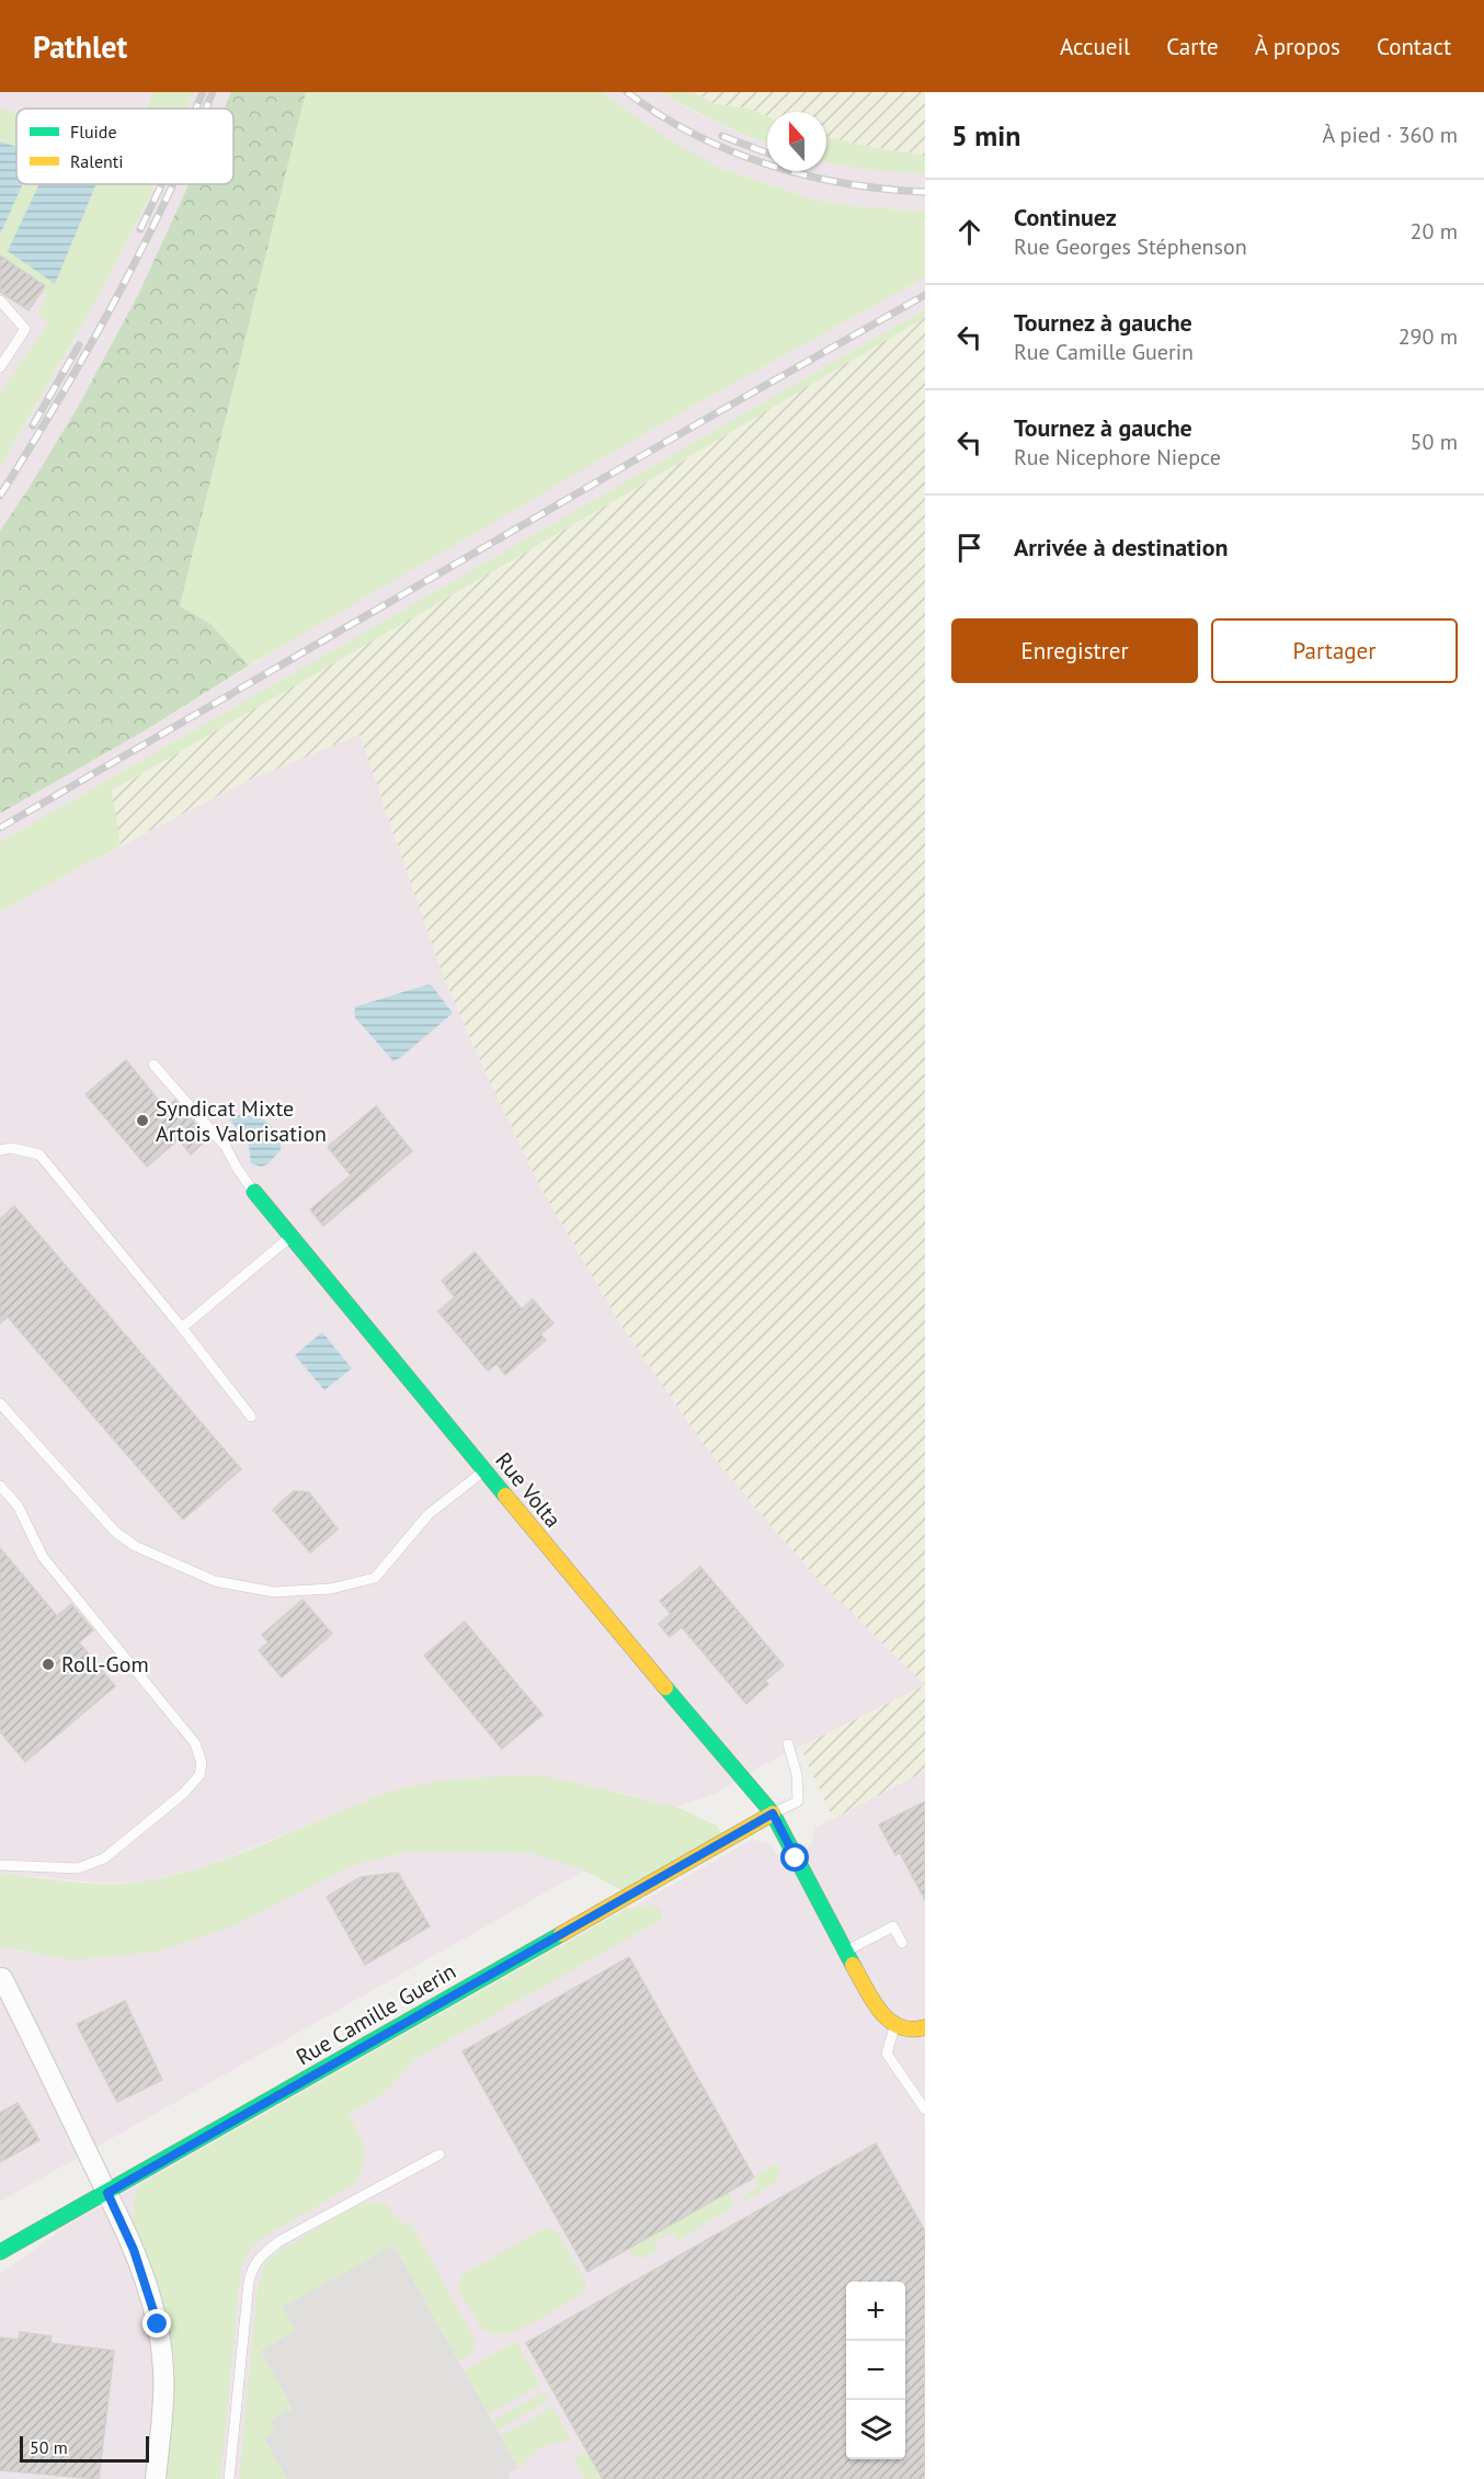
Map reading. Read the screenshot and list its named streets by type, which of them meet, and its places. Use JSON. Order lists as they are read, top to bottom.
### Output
{
  "streets": {
    "street": ["Rue Volta", "Rue Camille Guerin"]
  },
  "crossings": [
    ["Rue Volta", "Rue Camille Guerin"]
  ],
  "places": ["Syndicat Mixte Artois Valorisation", "Roll-Gom"],
  "legend": ["Fluide", "Ralenti"],
  "scale_bar": "50 m",
  "north": "top",
  "page": {
    "header": "Pathlet",
    "nav": [
      "Accueil",
      "Carte",
      "À propos",
      "Contact"
    ],
    "heading": ["5 min", "À pied · 360 m"],
    "list": [
      ["Continuez", "Rue Georges Stéphenson", "20 m"],
      ["Tournez à gauche", "Rue Camille Guerin", "290 m"],
      ["Tournez à gauche", "Rue Nicephore Niepce", "50 m"],
      "Arrivée à destination"
    ],
    "buttons": ["Enregistrer", "Partager"],
    "map_buttons": ["+", "−"],
    "scale": "50 m"
  }
}
